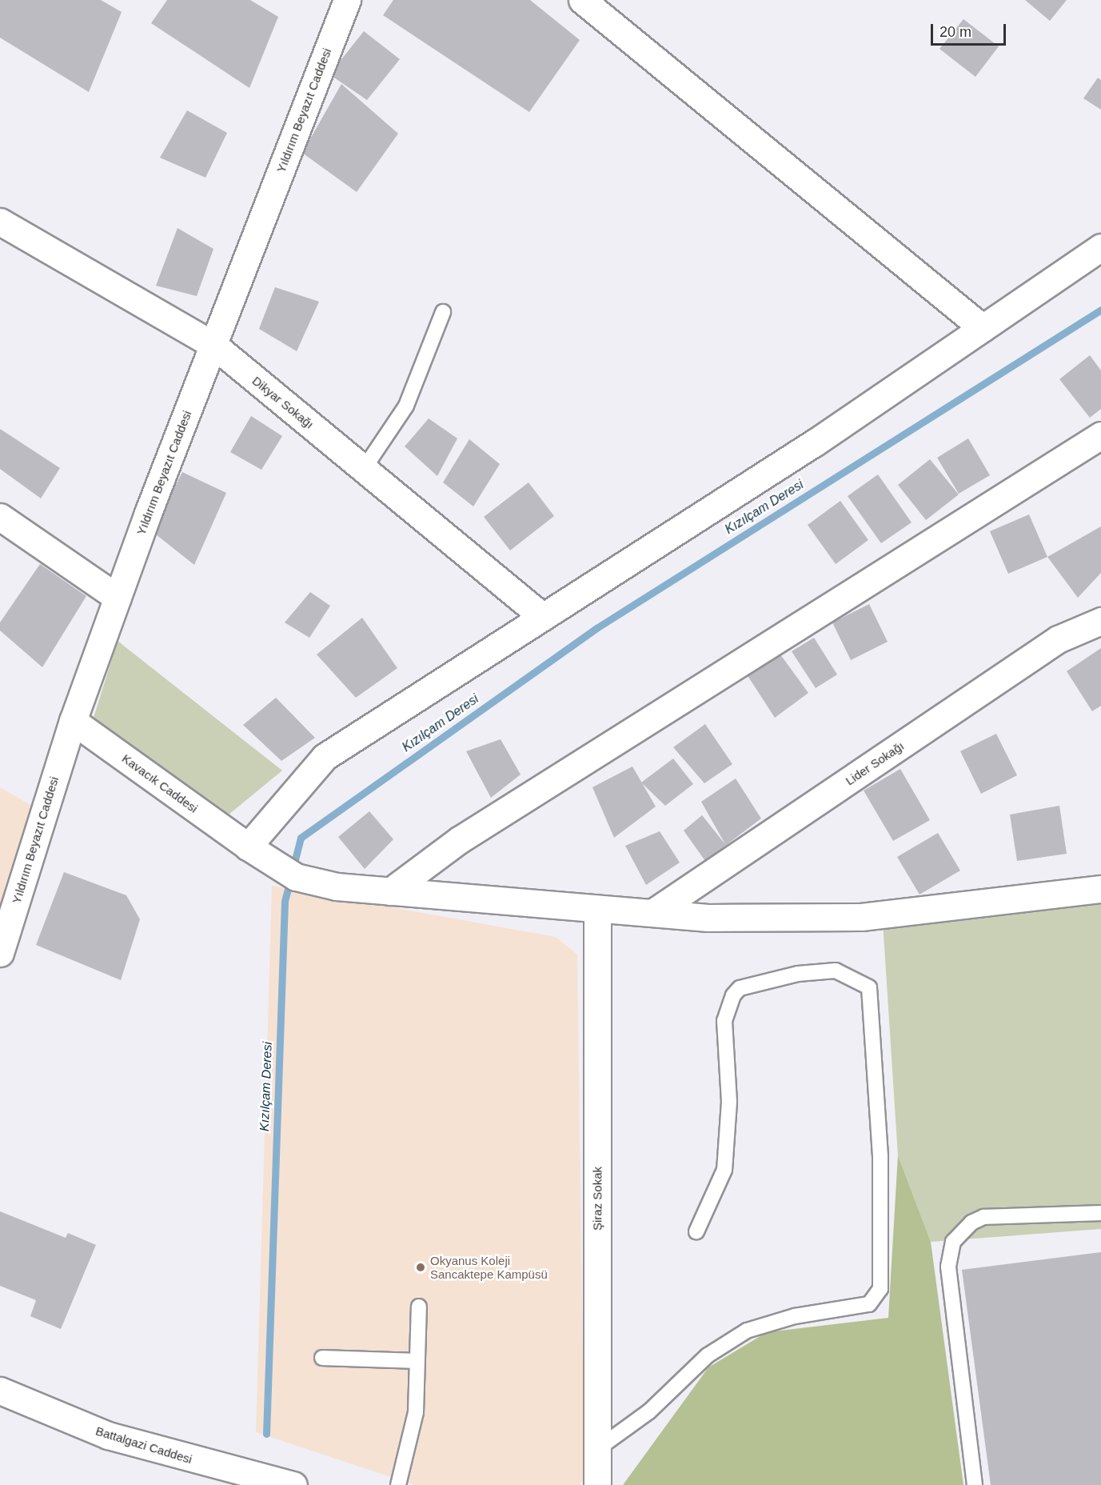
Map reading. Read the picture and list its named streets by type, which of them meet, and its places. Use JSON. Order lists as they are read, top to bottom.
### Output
{
  "streets": {
    "street": [
      "Yıldırım Beyazıt Caddesi",
      "Dikyar Sokağı",
      "Lider Sokağı",
      "Kavacık Caddesi",
      "Şiraz Sokak",
      "Battalgazi Caddesi"
    ]
  },
  "crossings": [
    ["Yıldırım Beyazıt Caddesi", "Dikyar Sokağı"],
    ["Yıldırım Beyazıt Caddesi", "Kavacık Caddesi"],
    ["Lider Sokağı", "Kavacık Caddesi"],
    ["Kavacık Caddesi", "Şiraz Sokak"]
  ],
  "water": ["Kızılçam Deresi"],
  "places": ["Okyanus Koleji Sancaktepe Kampüsü"],
  "scale_bar": "20 m"
}
